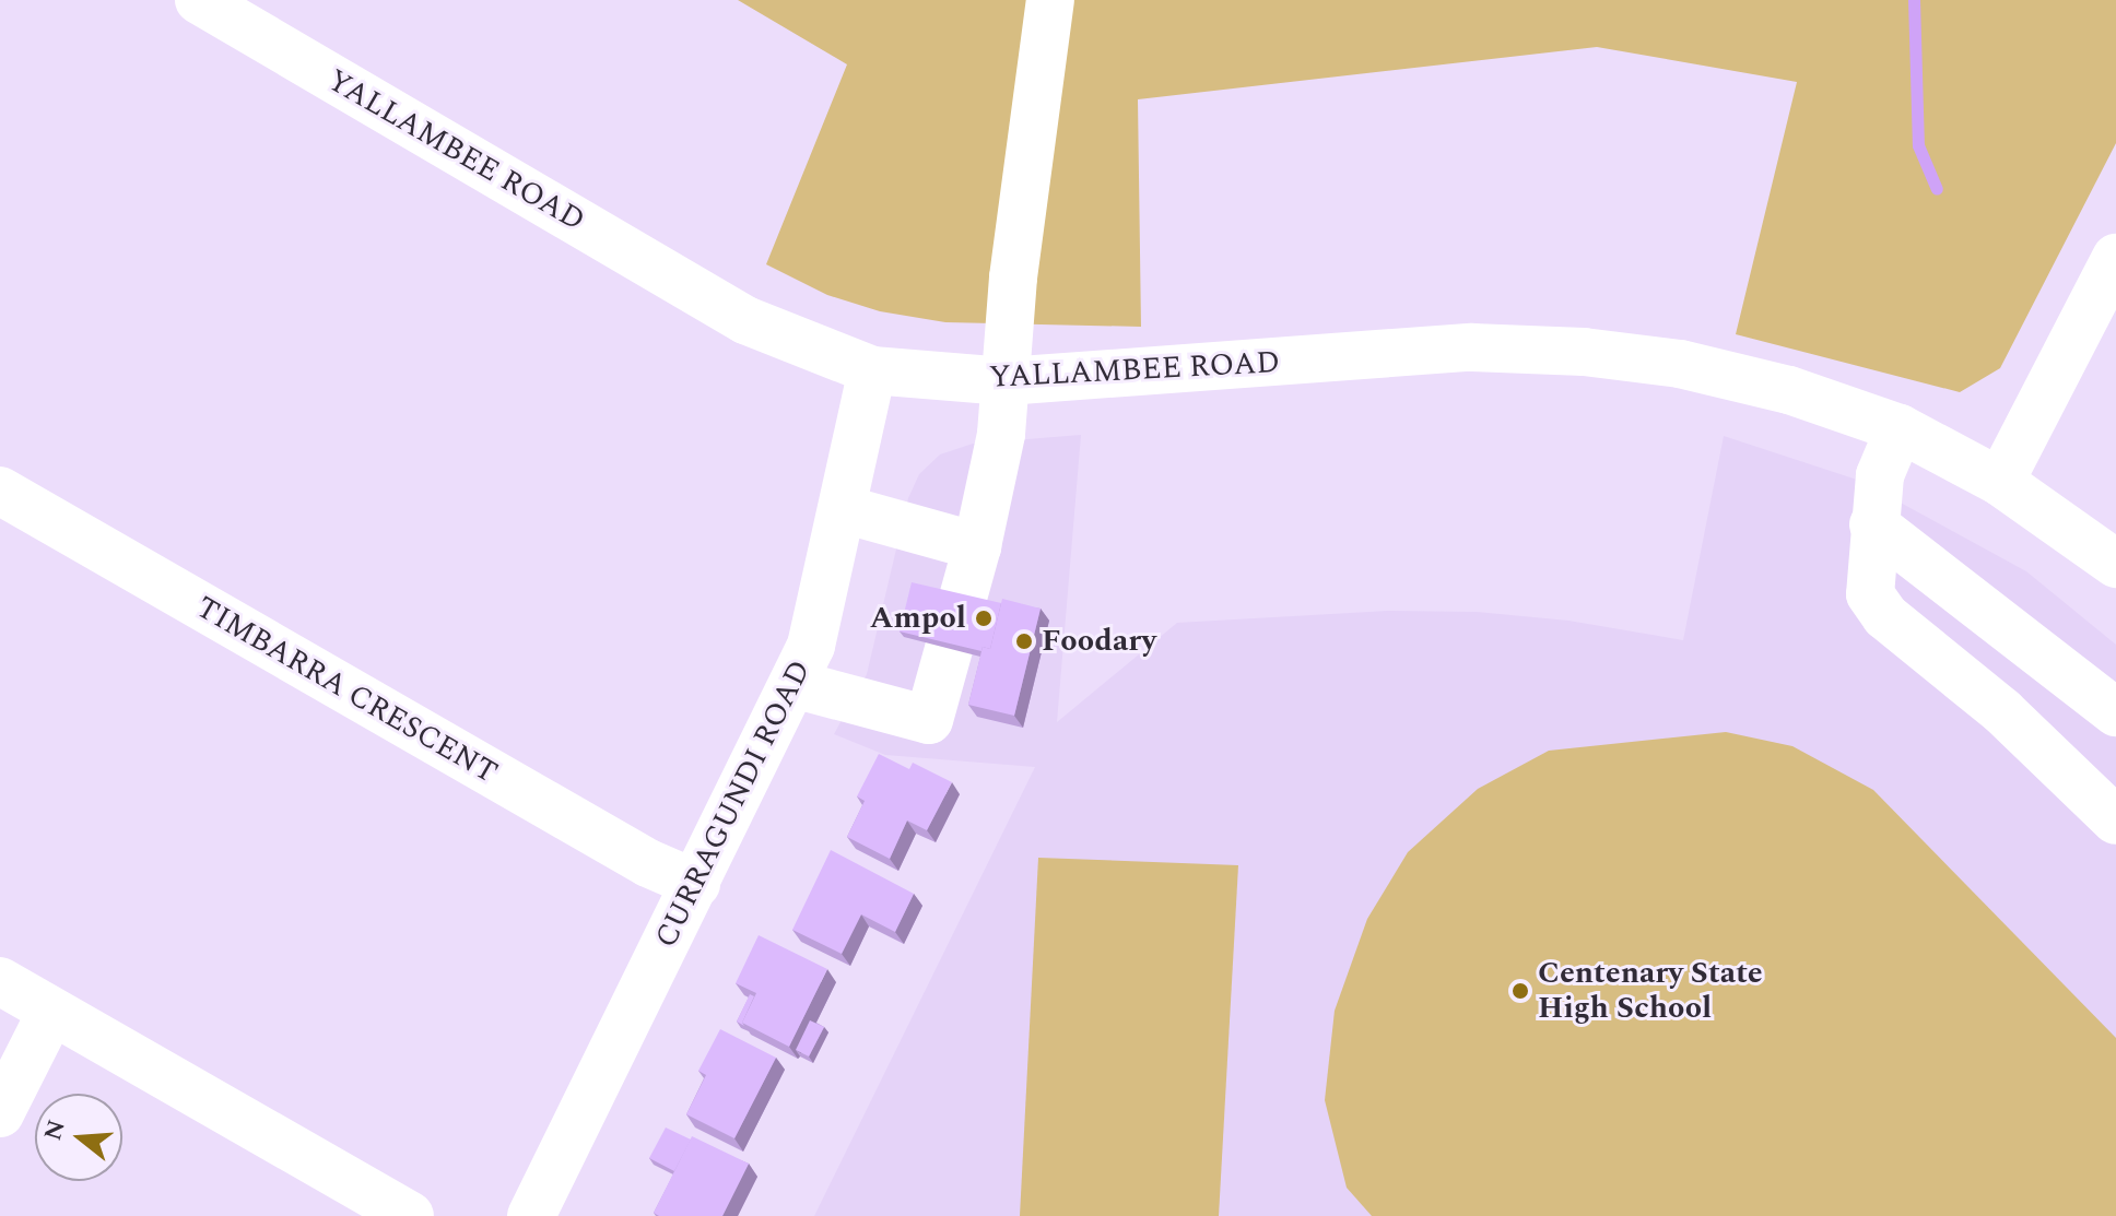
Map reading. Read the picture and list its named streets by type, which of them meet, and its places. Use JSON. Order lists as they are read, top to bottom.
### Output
{
  "streets": {
    "street": ["YALLAMBEE ROAD", "TIMBARRA CRESCENT", "CURRAGUNDI ROAD"]
  },
  "crossings": [
    ["YALLAMBEE ROAD", "CURRAGUNDI ROAD"],
    ["TIMBARRA CRESCENT", "CURRAGUNDI ROAD"]
  ],
  "places": ["Ampol", "Foodary", "Centenary State High School"],
  "north": "left"
}
